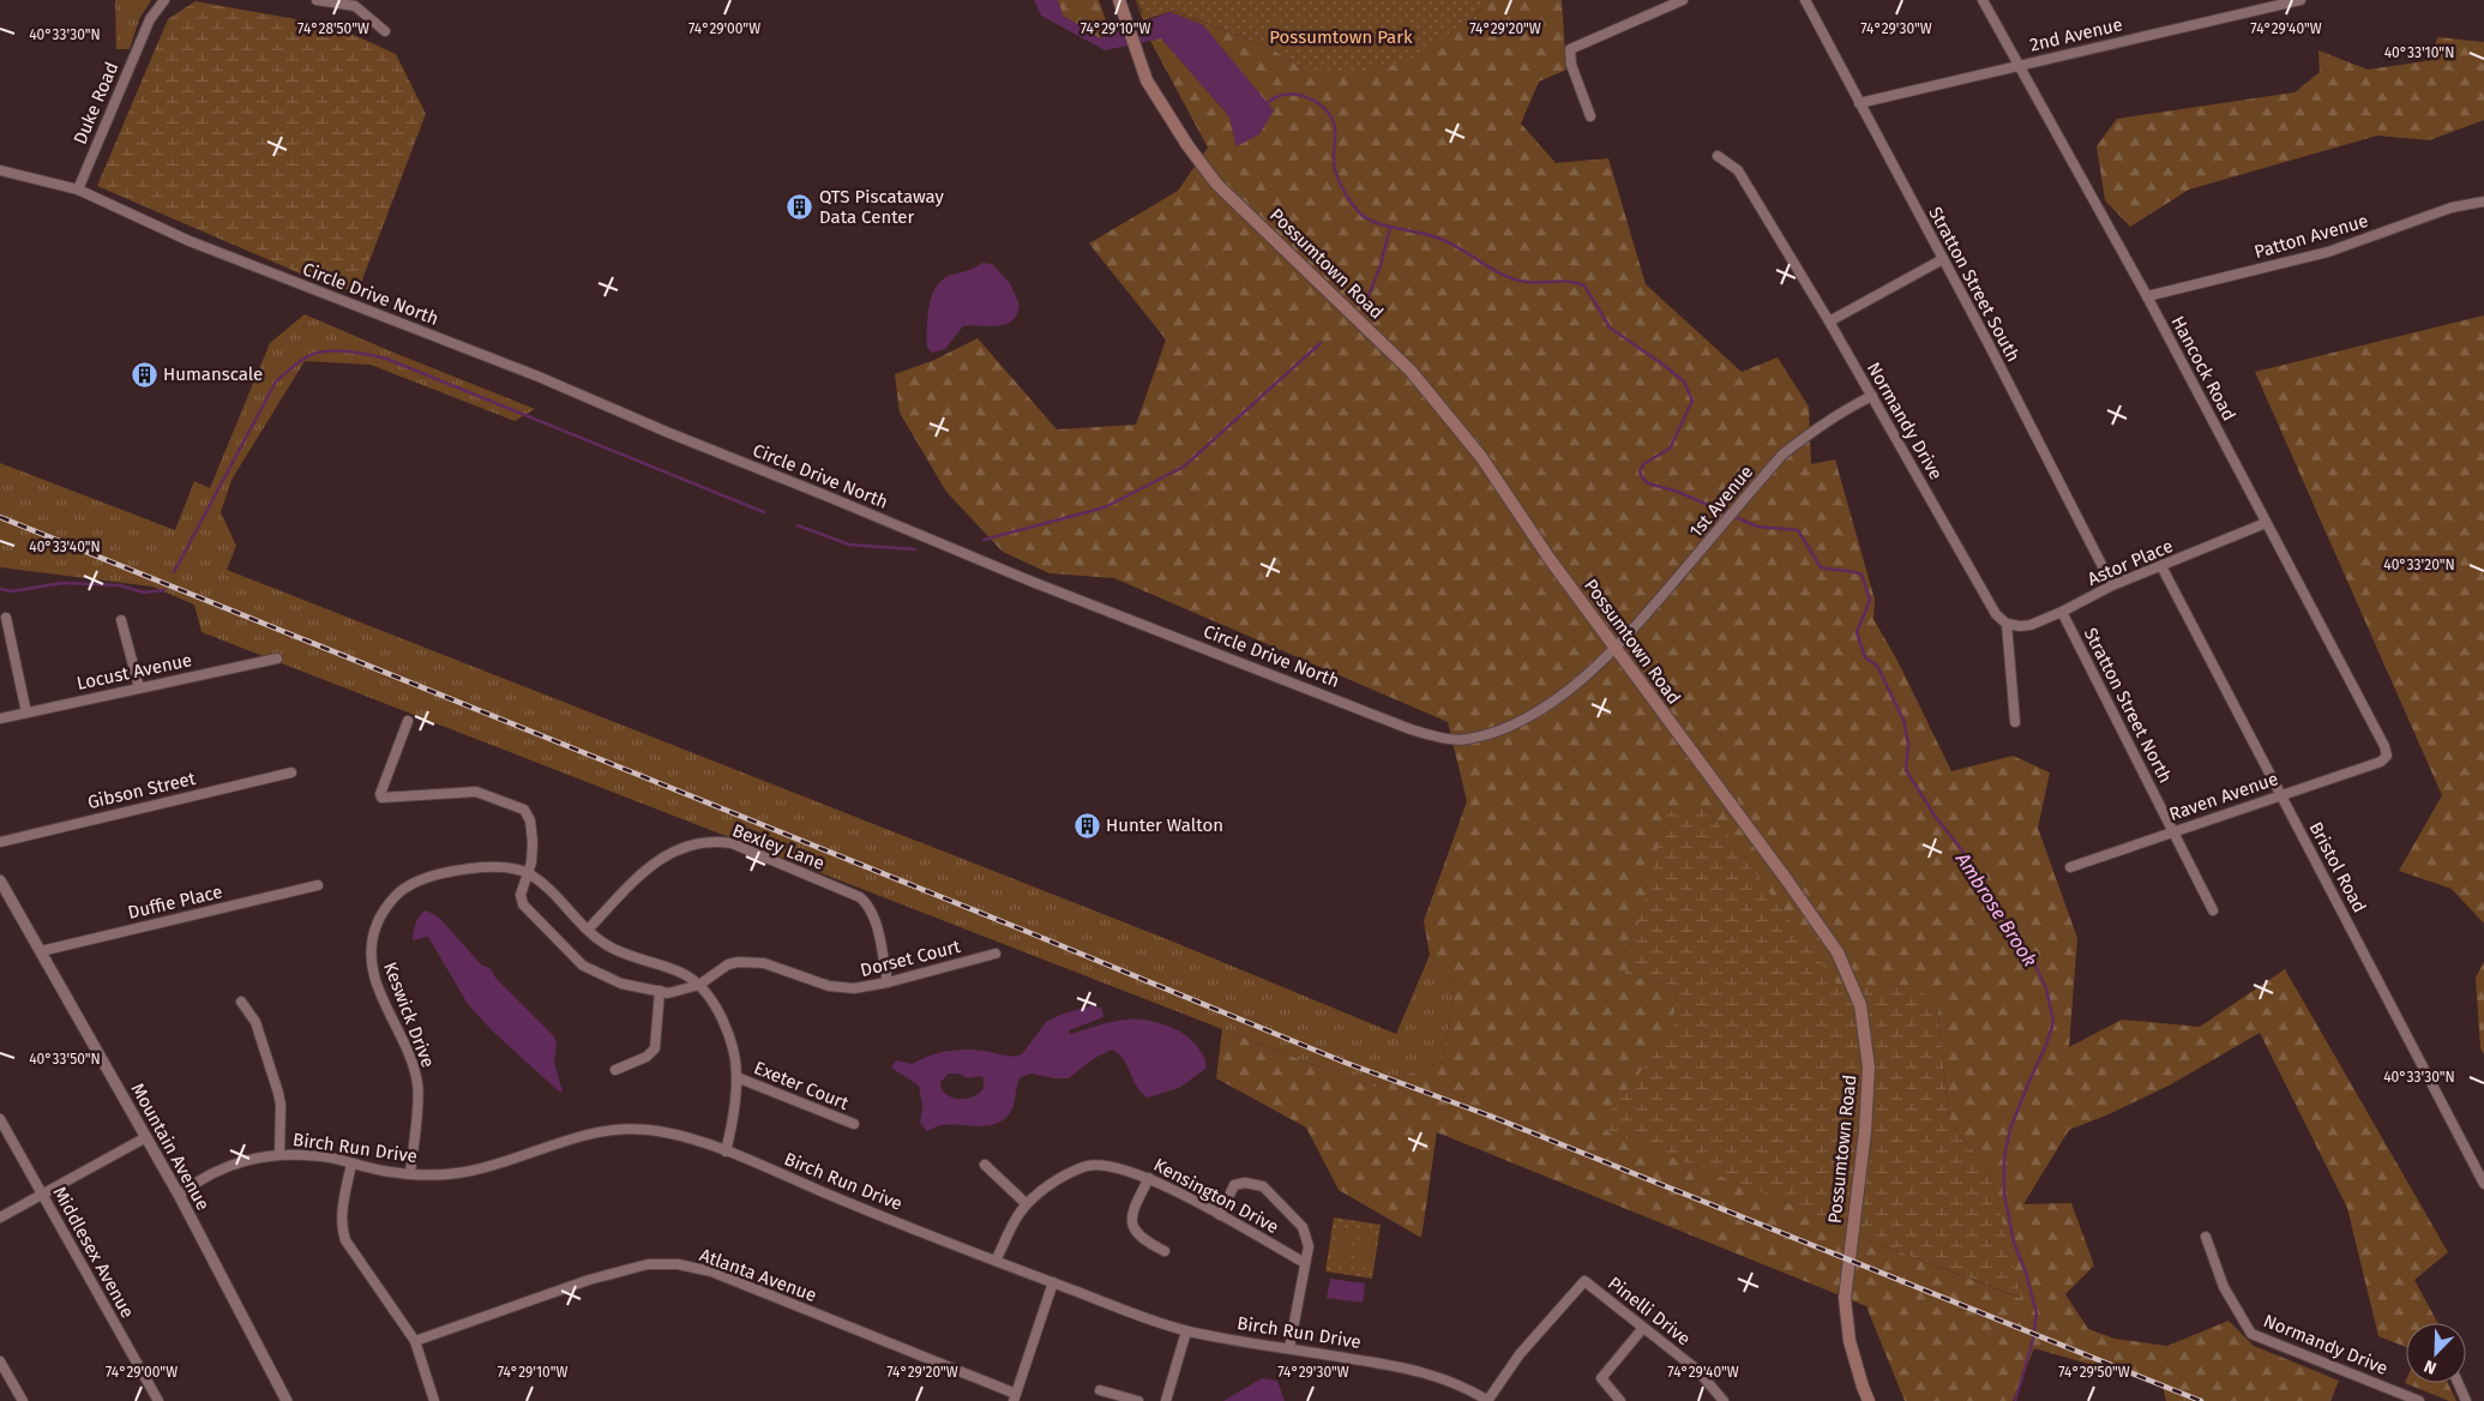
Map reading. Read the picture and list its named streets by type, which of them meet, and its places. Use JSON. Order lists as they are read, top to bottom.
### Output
{
  "streets": {
    "main road": ["Possumtown Road"],
    "street": [
      "2nd Avenue",
      "Duke Road",
      "Patton Avenue",
      "Stratton Street South",
      "Circle Drive North",
      "Hancock Road",
      "Normandy Drive",
      "1st Avenue",
      "Astor Place",
      "Locust Avenue",
      "Stratton Street North",
      "Gibson Street",
      "Raven Avenue",
      "Bexley Lane",
      "Bristol Road",
      "Duffie Place",
      "Dorset Court",
      "Keswick Drive",
      "Exeter Court",
      "Mountain Avenue",
      "Birch Run Drive",
      "Kensington Drive",
      "Middlesex Avenue",
      "Atlanta Avenue",
      "Pinelli Drive"
    ]
  },
  "crossings": [
    ["2nd Avenue", "Stratton Street South"],
    ["2nd Avenue", "Hancock Road"],
    ["Duke Road", "Circle Drive North"],
    ["Patton Avenue", "Hancock Road"],
    ["Possumtown Road", "Circle Drive North"],
    ["Possumtown Road", "1st Avenue"],
    ["Stratton Street South", "Astor Place"],
    ["Circle Drive North", "1st Avenue"],
    ["Hancock Road", "Astor Place"],
    ["Hancock Road", "Raven Avenue"],
    ["Normandy Drive", "1st Avenue"],
    ["Normandy Drive", "Astor Place"],
    ["Astor Place", "Stratton Street North"],
    ["Astor Place", "Bristol Road"],
    ["Stratton Street North", "Raven Avenue"],
    ["Raven Avenue", "Bristol Road"],
    ["Bexley Lane", "Dorset Court"],
    ["Bexley Lane", "Keswick Drive"],
    ["Duffie Place", "Mountain Avenue"],
    ["Dorset Court", "Keswick Drive"],
    ["Keswick Drive", "Exeter Court"],
    ["Keswick Drive", "Birch Run Drive"],
    ["Mountain Avenue", "Birch Run Drive"],
    ["Birch Run Drive", "Kensington Drive"],
    ["Birch Run Drive", "Pinelli Drive"]
  ],
  "water": ["Ambrose Brook"],
  "parks": ["Possumtown Park"],
  "places": {
    "building": ["QTS Piscataway Data Center", "Humanscale", "Hunter Walton"]
  },
  "north": "bottom left",
  "coordinates": [
    "74°28'50\"W",
    "74°29'00\"W",
    "74°29'10\"W",
    "74°29'20\"W",
    "74°29'30\"W",
    "74°29'40\"W",
    "40°33'30\"N",
    "40°33'10\"N",
    "40°33'40\"N",
    "40°33'20\"N",
    "40°33'50\"N",
    "74°29'50\"W"
  ]
}
